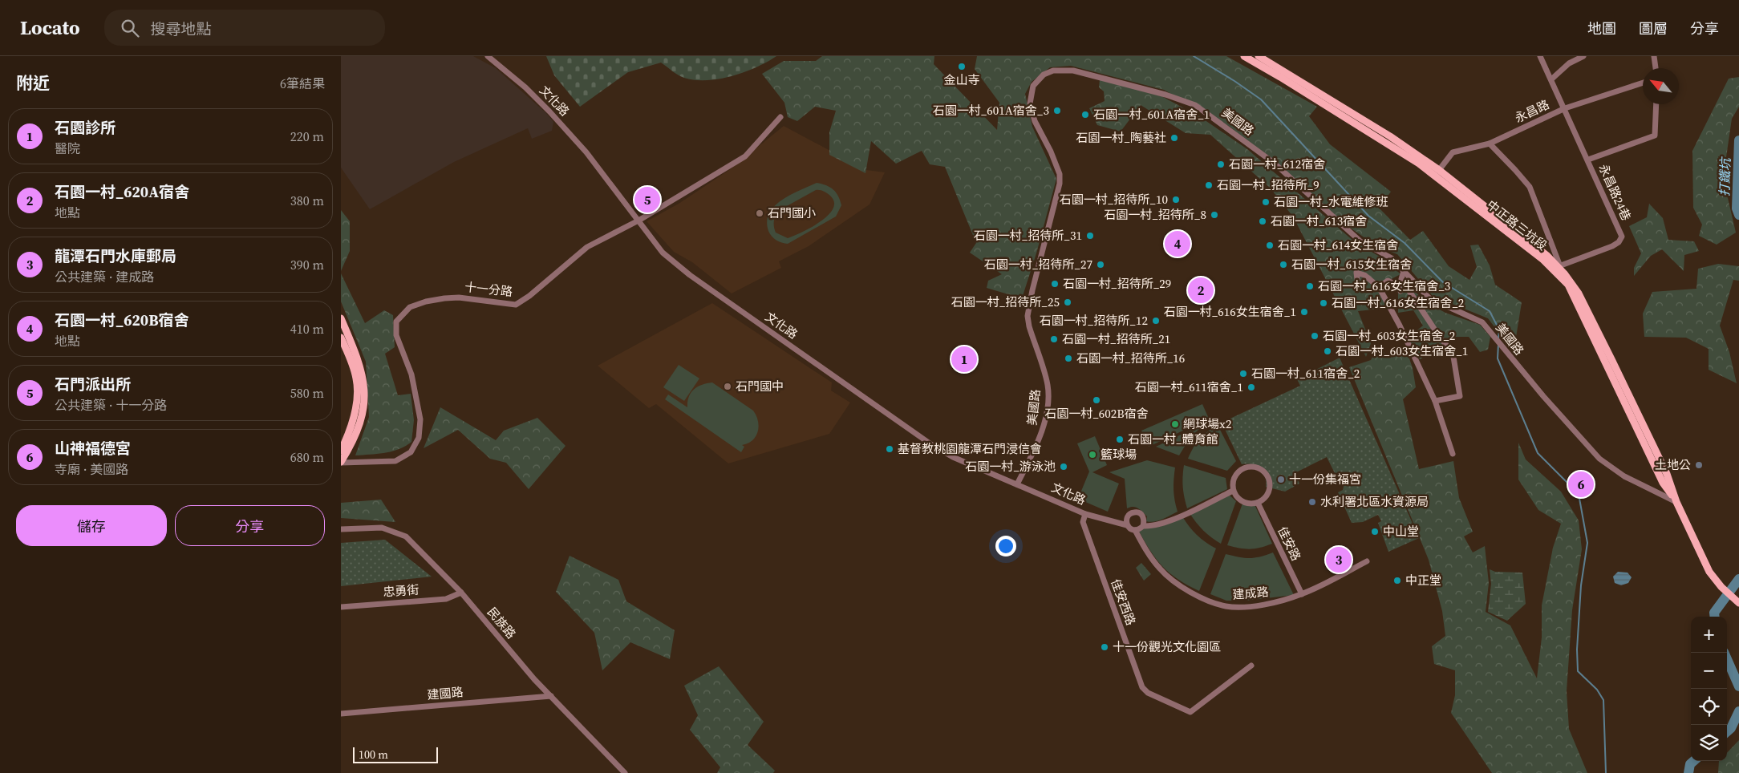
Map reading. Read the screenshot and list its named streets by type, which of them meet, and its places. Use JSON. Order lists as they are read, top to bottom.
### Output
{
  "streets": {
    "main road": ["中正路三坑段"],
    "street": [
      "文化路",
      "永昌路",
      "美國路",
      "永昌路24巷",
      "十一分路",
      "佳安路",
      "忠勇街",
      "建成路",
      "佳安西路",
      "民族路",
      "建國路"
    ]
  },
  "crossings": [
    ["文化路", "美國路"],
    ["文化路", "十一分路"],
    ["文化路", "建成路"],
    ["文化路", "佳安西路"],
    ["永昌路", "永昌路24巷"],
    ["永昌路", "中正路三坑段"],
    ["美國路", "中正路三坑段"],
    ["永昌路24巷", "中正路三坑段"],
    ["佳安路", "建成路"],
    ["忠勇街", "民族路"],
    ["民族路", "建國路"]
  ],
  "water": ["打鐵坑"],
  "places": [
    "金山寺",
    "石園一村_601A宿舍_3",
    "石園一村_601A宿舍_1",
    "石園一村_陶藝社",
    "石園一村_612宿舍",
    "石園一村_招待所_9",
    "石園一村_招待所_10",
    "石園一村_水電維修班",
    "石門國小",
    "石園一村_招待所_8",
    "石園一村_613宿舍",
    "石園一村_招待所_31",
    "石園一村_614女生宿舍",
    "石園一村_招待所_27",
    "石園一村_615女生宿舍",
    "石園一村_招待所_29",
    "石園一村_616女生宿舍_3",
    "石園一村_招待所_25",
    "石園一村_616女生宿舍_2",
    "石園一村_616女生宿舍_1",
    "石園一村_招待所_12",
    "石園一村_603女生宿舍_2",
    "石園一村_招待所_21",
    "石園一村_603女生宿舍_1",
    "石園一村_招待所_16",
    "石園一村_611宿舍_2",
    "石門國中",
    "石園一村_611宿舍_1",
    "石園一村_602B宿舍",
    "網球場x2",
    "石園一村_體育館",
    "基督教桃園龍潭石門浸信會",
    "籃球場",
    "土地公",
    "石園一村_游泳池",
    "十一份集福宮",
    "水利署北區水資源局",
    "中山堂",
    "中正堂",
    "十一份觀光文化園區"
  ],
  "scale_bar": "100 m",
  "north": "top left",
  "page": {
    "header": "Locato",
    "search": "搜尋地點",
    "nav": ["地圖", "圖層", "分享"],
    "heading": ["附近", "6筆結果"],
    "list": [
      {
        "mark": "1",
        "name": "石園診所",
        "note": "醫院",
        "value": "220 m"
      },
      {
        "mark": "2",
        "name": "石園一村_620A宿舍",
        "note": "地點",
        "value": "380 m"
      },
      {
        "mark": "3",
        "name": "龍潭石門水庫郵局",
        "note": "公共建築 · 建成路",
        "value": "390 m"
      },
      {
        "mark": "4",
        "name": "石園一村_620B宿舍",
        "note": "地點",
        "value": "410 m"
      },
      {
        "mark": "5",
        "name": "石門派出所",
        "note": "公共建築 · 十一分路",
        "value": "580 m"
      },
      {
        "mark": "6",
        "name": "山神福德宮",
        "note": "寺廟 · 美國路",
        "value": "680 m"
      }
    ],
    "pins": [
      "5",
      "4",
      "2",
      "1",
      "6",
      "3"
    ],
    "buttons": ["儲存", "分享"],
    "map_buttons": ["+", "−"],
    "scale": "100 m"
  }
}
